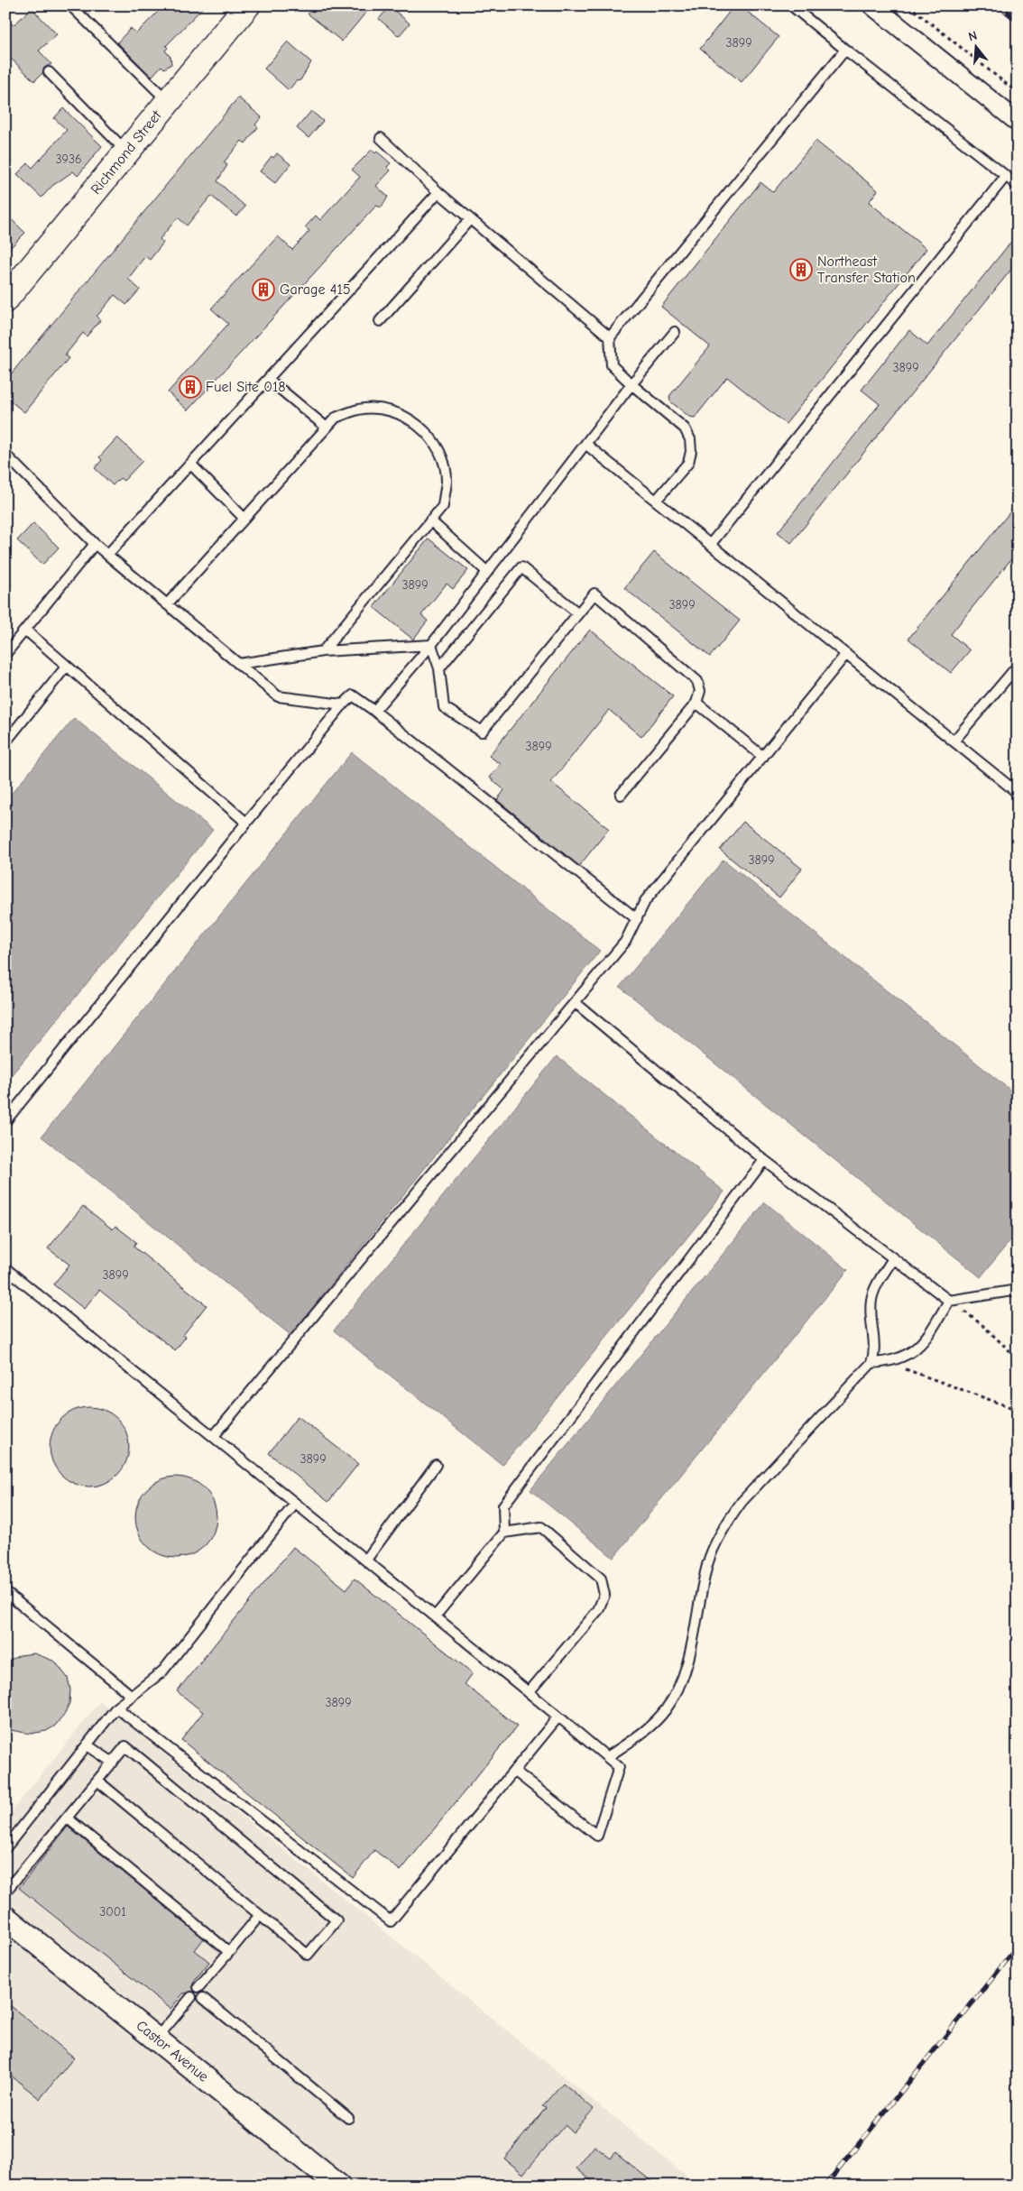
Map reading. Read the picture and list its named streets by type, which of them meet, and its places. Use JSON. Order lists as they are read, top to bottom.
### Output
{
  "streets": {
    "main road": ["Richmond Street"],
    "street": ["Castor Avenue"]
  },
  "places": {
    "building": ["Northeast Transfer Station", "Garage 415", "Fuel Site 018"]
  },
  "house_numbers": [
    "3899",
    "3936",
    "3899",
    "3899",
    "3899",
    "3899",
    "3899",
    "3899",
    "3899",
    "3899",
    "3001"
  ],
  "north": "top"
}
